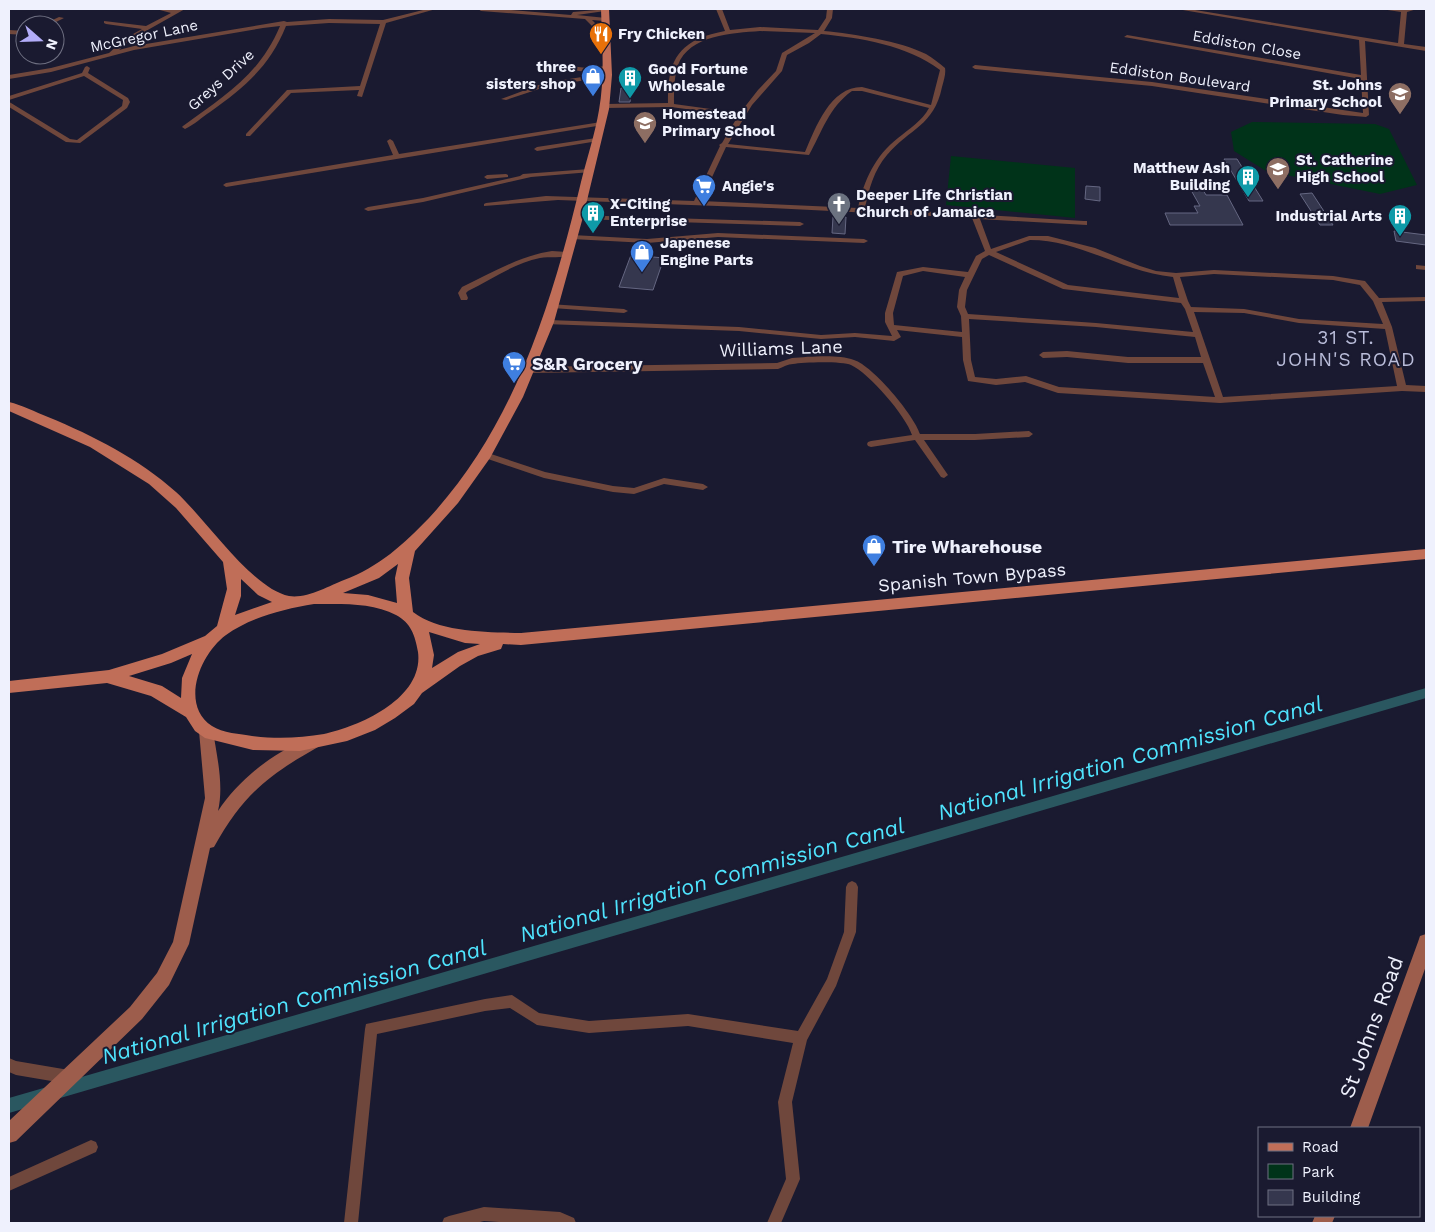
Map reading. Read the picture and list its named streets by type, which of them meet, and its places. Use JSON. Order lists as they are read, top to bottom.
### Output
{
  "streets": {
    "main road": ["Spanish Town Bypass", "St Johns Road"],
    "street": [
      "McGregor Lane",
      "Eddiston Close",
      "Eddiston Boulevard",
      "Greys Drive",
      "Williams Lane"
    ]
  },
  "crossings": [
    ["McGregor Lane", "Greys Drive"],
    ["Eddiston Close", "Eddiston Boulevard"]
  ],
  "districts": ["31 ST. JOHN'S ROAD"],
  "water": ["National Irrigation Commission Canal"],
  "places": {
    "restaurant": ["Fry Chicken"],
    "shop": ["three sisters shop", "Japenese Engine Parts", "Tire Wharehouse"],
    "building": [
      "Good Fortune Wholesale",
      "Matthew Ash Building",
      "X-Citing Enterprise",
      "Industrial Arts"
    ],
    "school or university": ["St. Johns Primary School", "Homestead Primary School", "St. Catherine High School"],
    "supermarket": ["Angie's", "S&R Grocery"],
    "church": ["Deeper Life Christian Church of Jamaica"]
  },
  "legend": ["Road", "Park", "Building"],
  "north": "right"
}
